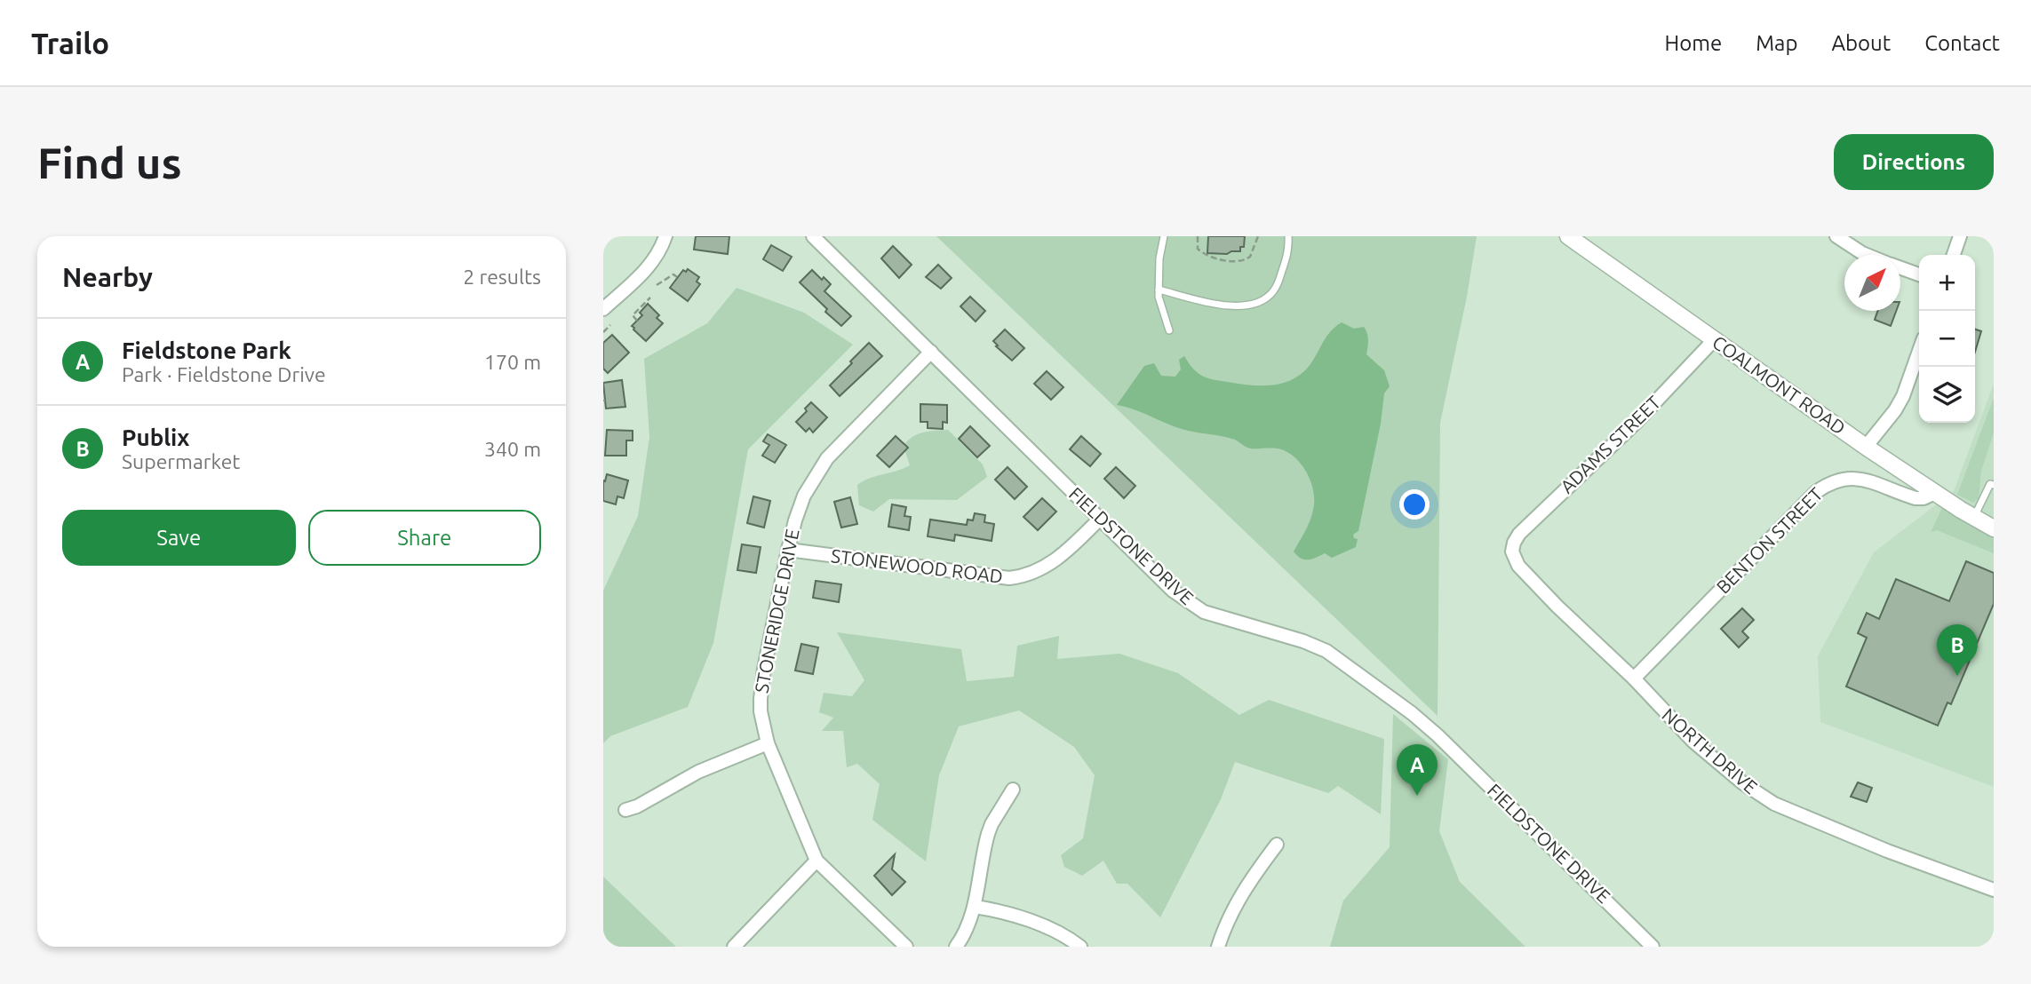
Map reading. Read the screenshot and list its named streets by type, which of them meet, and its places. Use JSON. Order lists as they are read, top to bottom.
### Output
{
  "streets": {
    "street": [
      "COALMONT ROAD",
      "ADAMS STREET",
      "BENTON STREET",
      "FIELDSTONE DRIVE",
      "STONEWOOD ROAD",
      "STONERIDGE DRIVE",
      "NORTH DRIVE"
    ]
  },
  "crossings": [
    ["COALMONT ROAD", "ADAMS STREET"],
    ["COALMONT ROAD", "BENTON STREET"],
    ["ADAMS STREET", "NORTH DRIVE"],
    ["BENTON STREET", "NORTH DRIVE"],
    ["FIELDSTONE DRIVE", "STONEWOOD ROAD"],
    ["FIELDSTONE DRIVE", "STONERIDGE DRIVE"],
    ["STONEWOOD ROAD", "STONERIDGE DRIVE"]
  ],
  "north": "top right",
  "page": {
    "header": "Trailo",
    "nav": [
      "Home",
      "Map",
      "About",
      "Contact"
    ],
    "buttons": [
      "Directions",
      ["Save", "Share"]
    ],
    "title": "Find us",
    "heading": ["Nearby", "2 results"],
    "map_buttons": ["+", "−"],
    "list": [
      {
        "mark": "A",
        "name": "Fieldstone Park",
        "note": "Park · Fieldstone Drive",
        "value": "170 m"
      },
      {
        "mark": "B",
        "name": "Publix",
        "note": "Supermarket",
        "value": "340 m"
      }
    ],
    "pins": ["B", "A"]
  }
}
